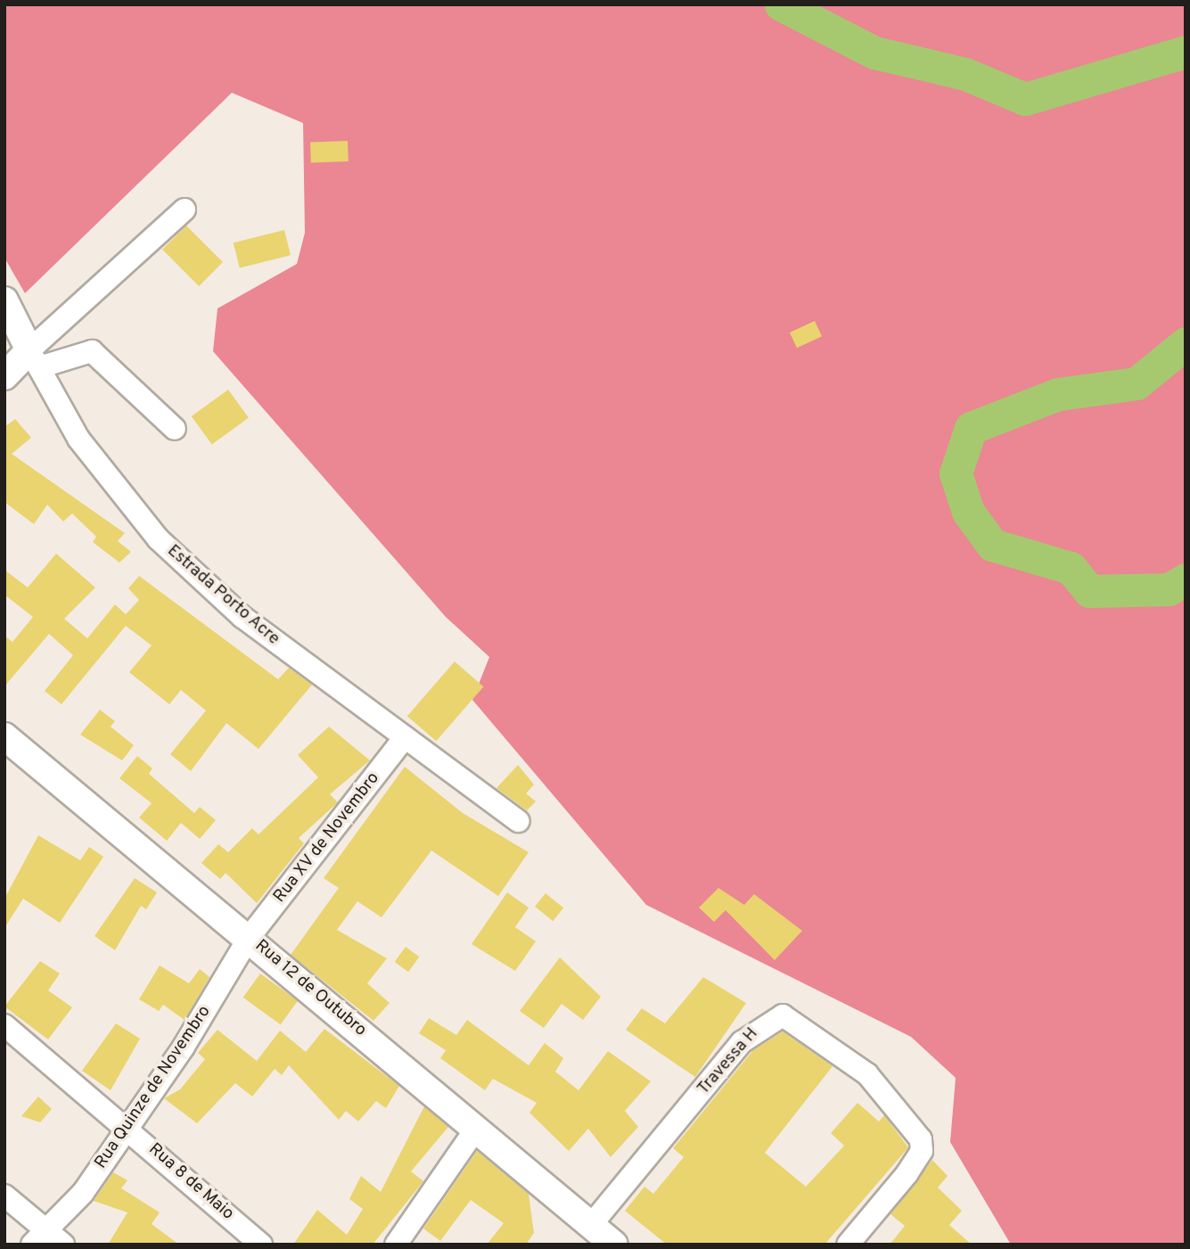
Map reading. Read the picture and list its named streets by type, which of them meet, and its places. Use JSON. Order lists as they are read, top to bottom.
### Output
{
  "streets": {
    "street": [
      "Estrada Porto Acre",
      "Rua XV de Novembro",
      "Rua 12 de Outubro",
      "Travessa H",
      "Rua Quinze de Novembro",
      "Rua 8 de Maio"
    ]
  },
  "crossings": [
    ["Estrada Porto Acre", "Rua XV de Novembro"],
    ["Rua XV de Novembro", "Rua 12 de Outubro"],
    ["Rua XV de Novembro", "Rua Quinze de Novembro"],
    ["Rua 12 de Outubro", "Travessa H"],
    ["Rua 12 de Outubro", "Rua Quinze de Novembro"],
    ["Rua Quinze de Novembro", "Rua 8 de Maio"]
  ]
}
